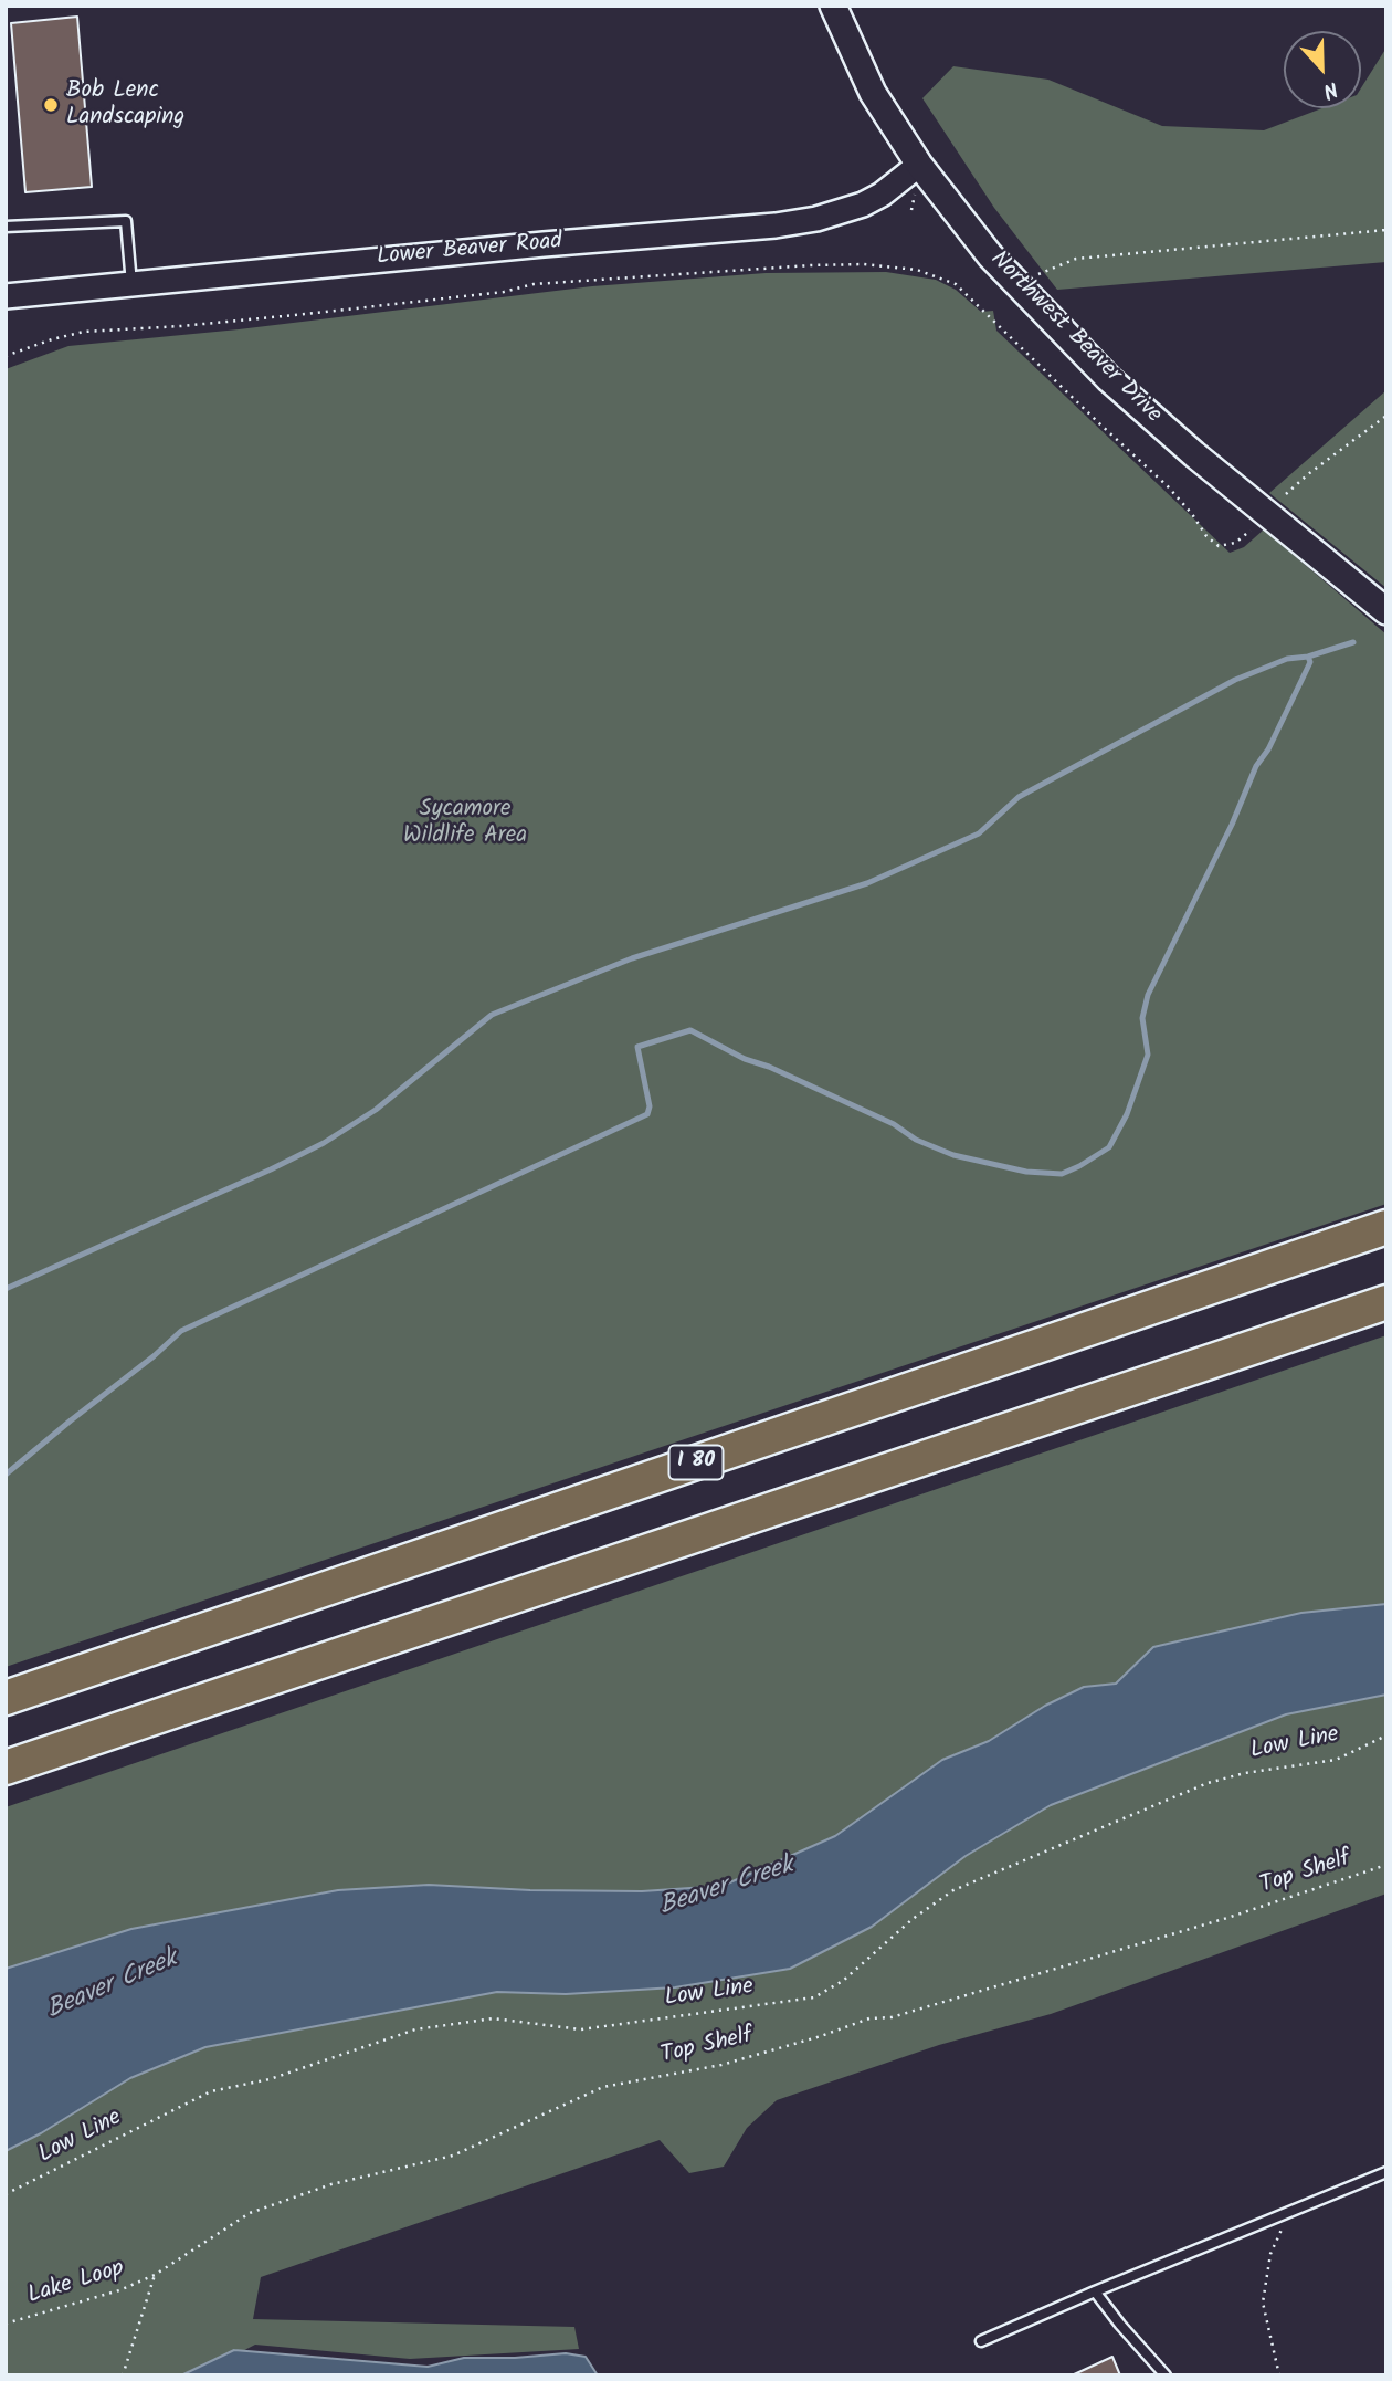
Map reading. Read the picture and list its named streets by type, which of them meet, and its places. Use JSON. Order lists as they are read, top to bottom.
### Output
{
  "streets": {
    "highway": ["I 80"],
    "main road": ["Northwest Beaver Drive"],
    "street": ["Lower Beaver Road"],
    "path": ["Low Line", "Top Shelf", "Lake Loop"]
  },
  "crossings": [
    ["Lower Beaver Road", "Northwest Beaver Drive"],
    ["Top Shelf", "Lake Loop"]
  ],
  "water": ["Beaver Creek"],
  "parks": ["Sycamore Wildlife Area"],
  "places": ["Bob Lenc Landscaping"],
  "north": "bottom"
}
